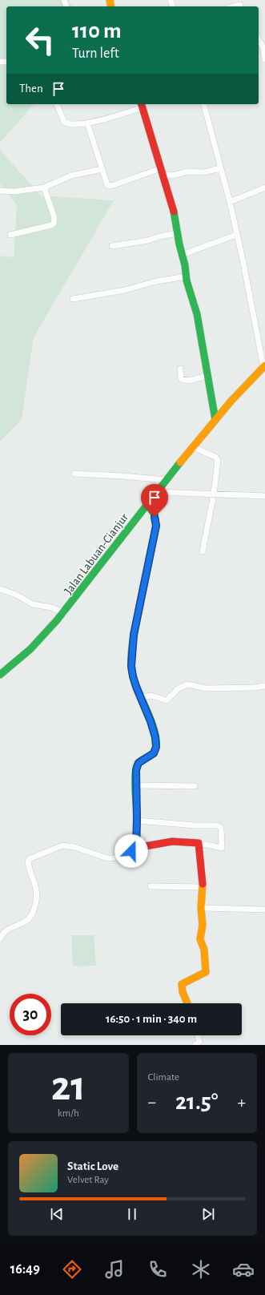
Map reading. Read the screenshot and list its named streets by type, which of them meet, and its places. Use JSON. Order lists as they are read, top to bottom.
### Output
{
  "streets": {
    "main road": ["Jalan Labuan-Cianjur"]
  },
  "page": {
    "turn": ["110 m", "Turn left"],
    "then": "Then",
    "limit": "30",
    "trip": "16:50 · 1 min · 340 m",
    "tile": [
      ["21", "km/h"],
      "Climate"
    ],
    "heat": ["−", "21.5°", "+"],
    "song": ["Static Love", "Velvet Ray"],
    "tabs": "16:49"
  }
}
